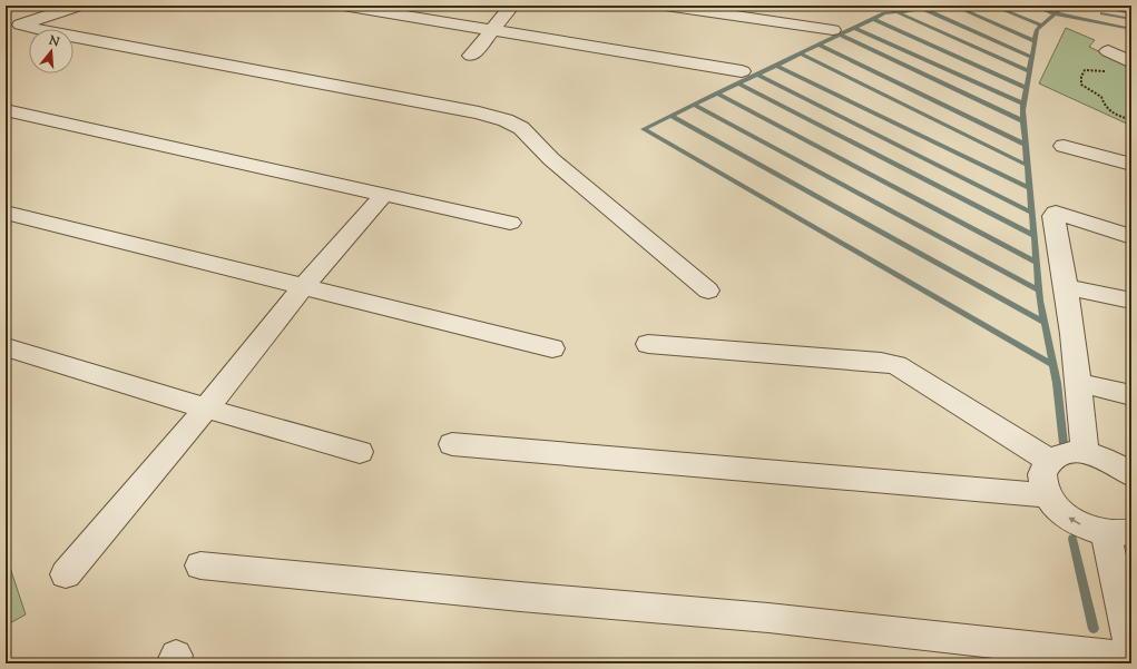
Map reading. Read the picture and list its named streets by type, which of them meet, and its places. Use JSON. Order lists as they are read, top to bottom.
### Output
{
  "north": "top"
}
